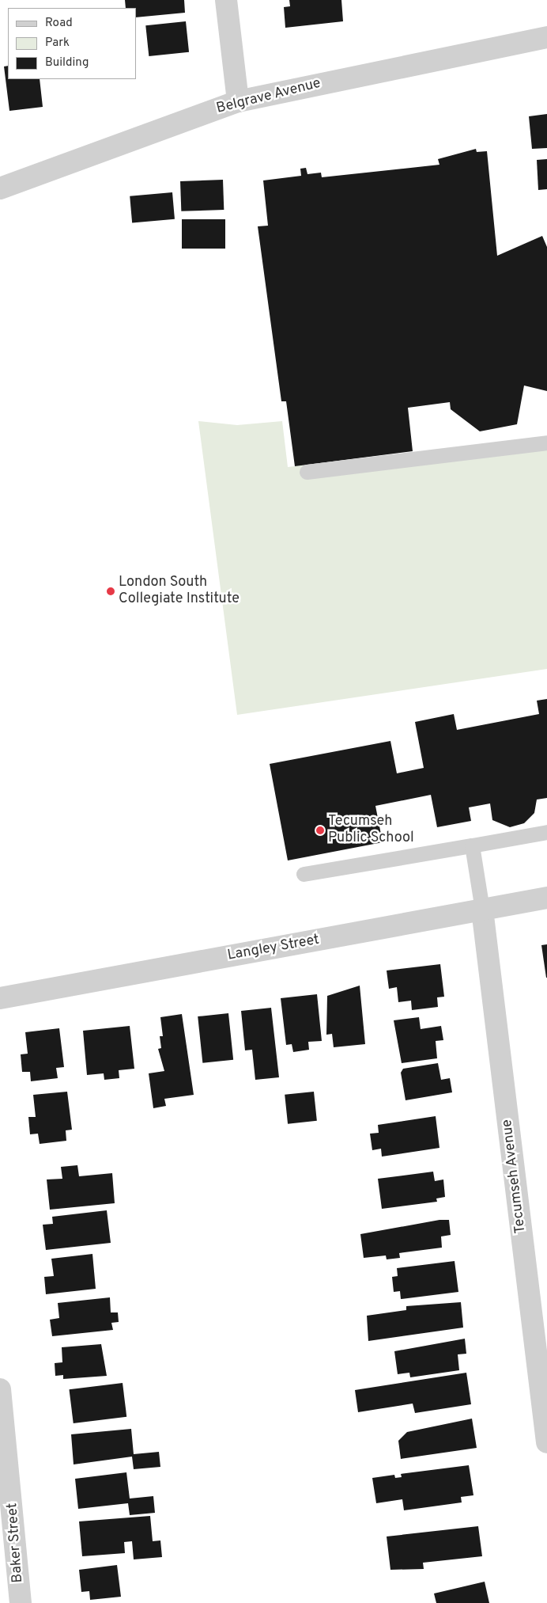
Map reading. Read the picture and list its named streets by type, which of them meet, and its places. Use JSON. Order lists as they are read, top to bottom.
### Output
{
  "streets": {
    "street": [
      "Belgrave Avenue",
      "Langley Street",
      "Tecumseh Avenue",
      "Baker Street"
    ]
  },
  "crossings": [
    ["Langley Street", "Tecumseh Avenue"]
  ],
  "places": ["London South Collegiate Institute", "Tecumseh Public School"],
  "legend": ["Road", "Park", "Building"]
}
